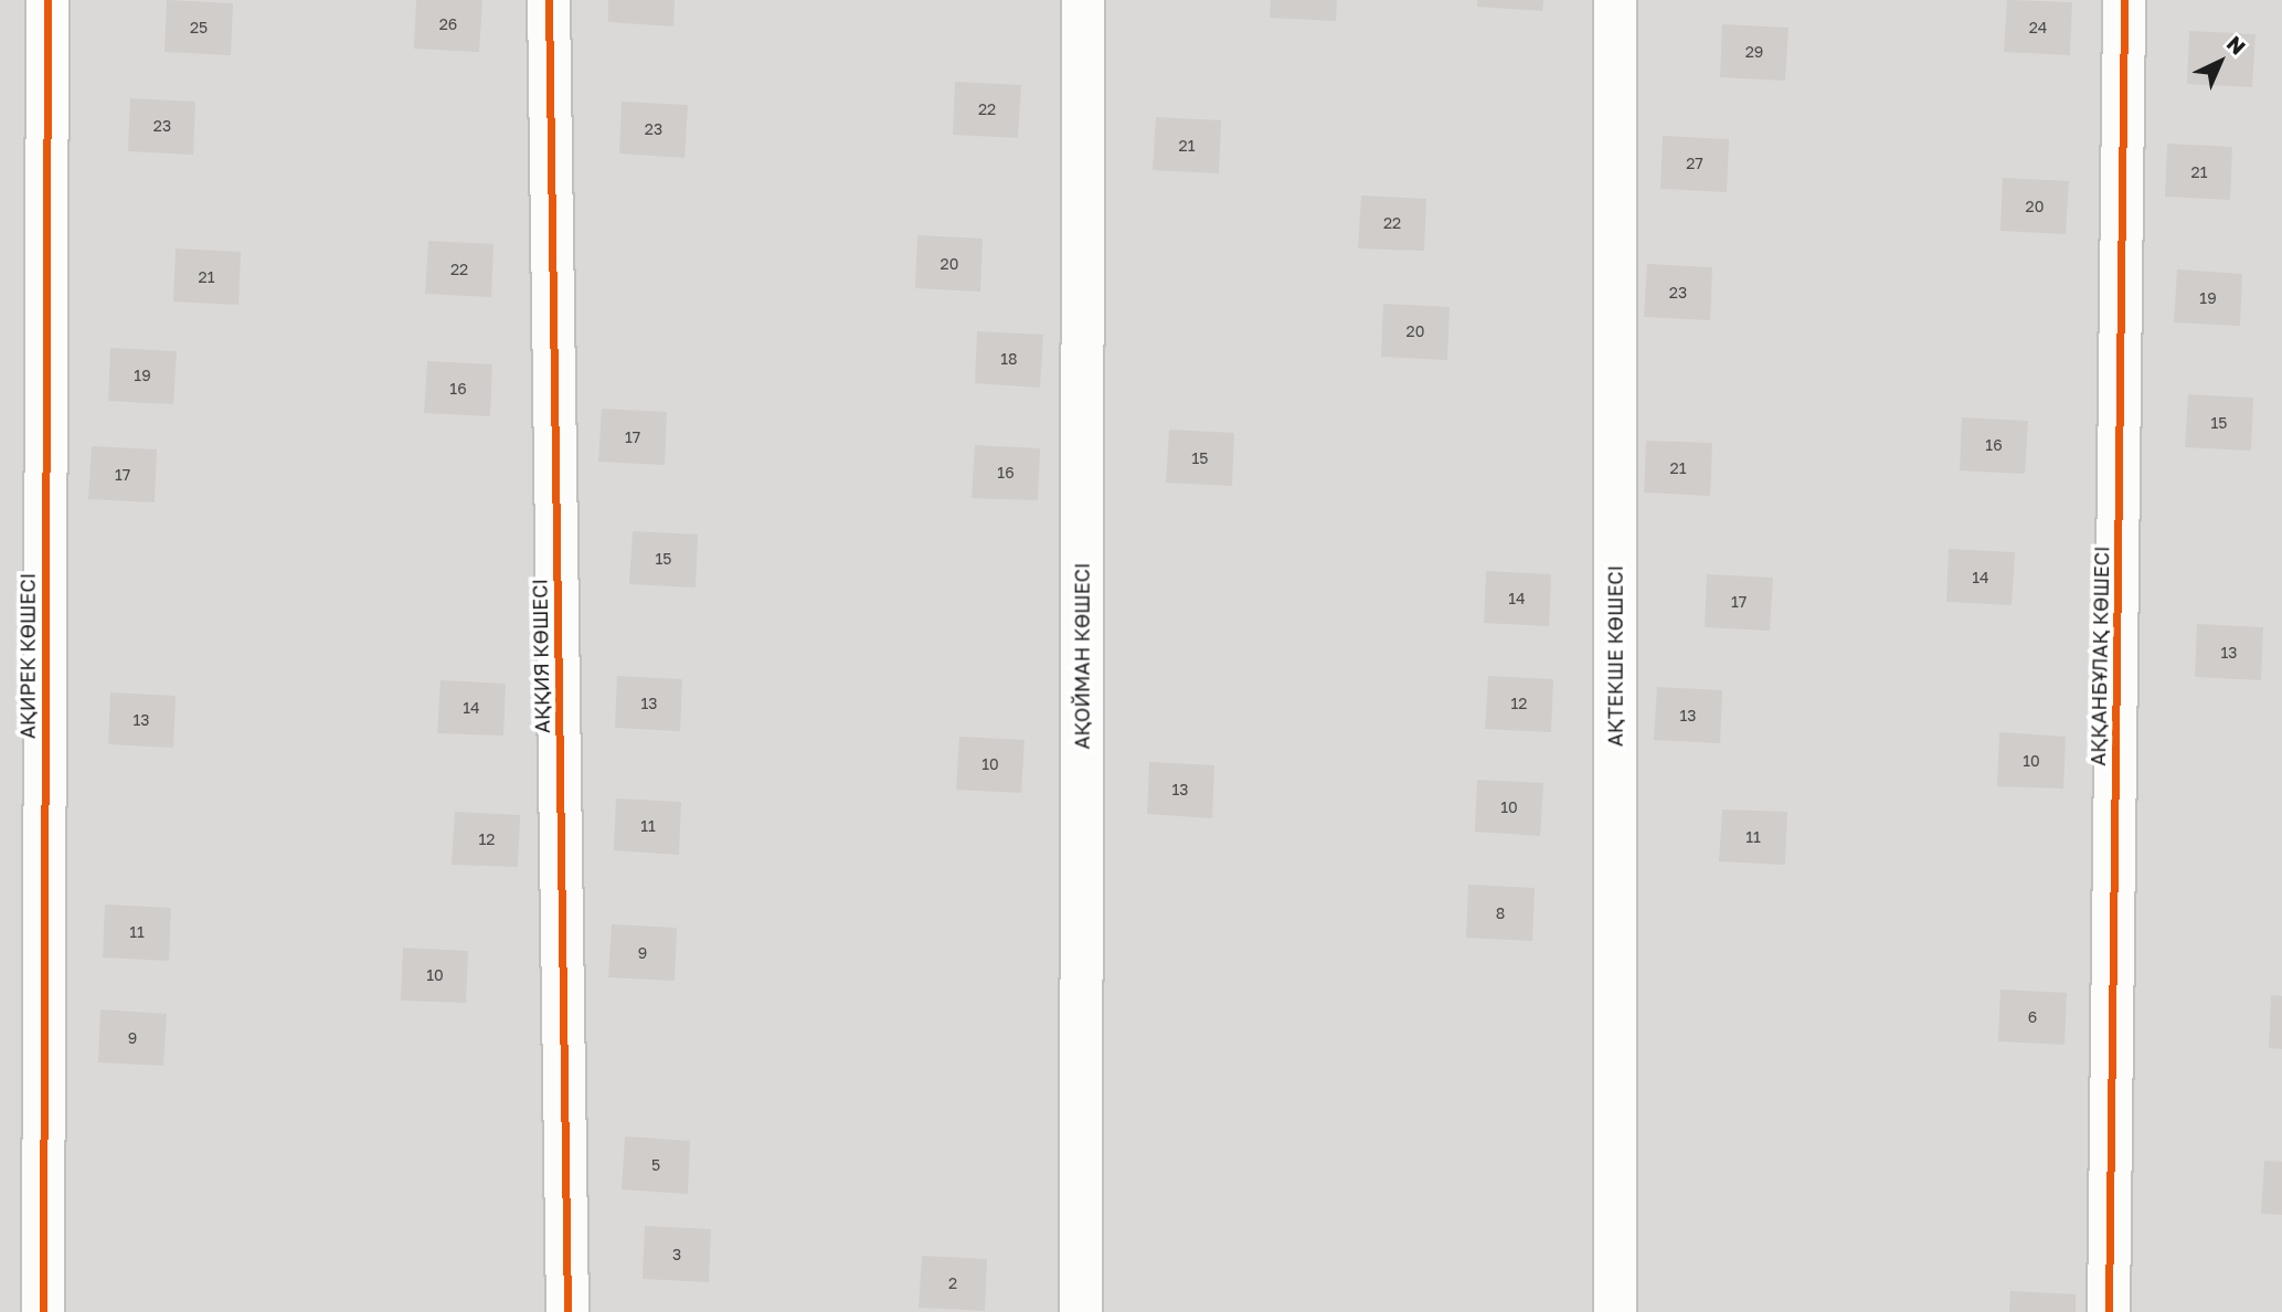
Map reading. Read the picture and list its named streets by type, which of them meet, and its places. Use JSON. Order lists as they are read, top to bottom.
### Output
{
  "streets": {
    "street": [
      "АҚИРЕК КӨШЕСІ",
      "АҚҚИЯ КӨШЕСІ",
      "АҚОЙМАН КӨШЕСІ",
      "АҚТЕКШЕ КӨШЕСІ",
      "АҚҚАНБҰЛАҚ КӨШЕСІ"
    ]
  },
  "house_numbers": [
    "26",
    "25",
    "24",
    "29",
    "22",
    "23",
    "23",
    "21",
    "27",
    "21",
    "20",
    "22",
    "20",
    "22",
    "21",
    "23",
    "19",
    "20",
    "18",
    "19",
    "16",
    "15",
    "17",
    "16",
    "15",
    "21",
    "16",
    "17",
    "15",
    "14",
    "14",
    "17",
    "13",
    "13",
    "12",
    "14",
    "13",
    "13",
    "10",
    "10",
    "13",
    "10",
    "11",
    "11",
    "12",
    "8",
    "11",
    "9",
    "10",
    "6",
    "9",
    "5",
    "3",
    "2"
  ],
  "north": "top right"
}
